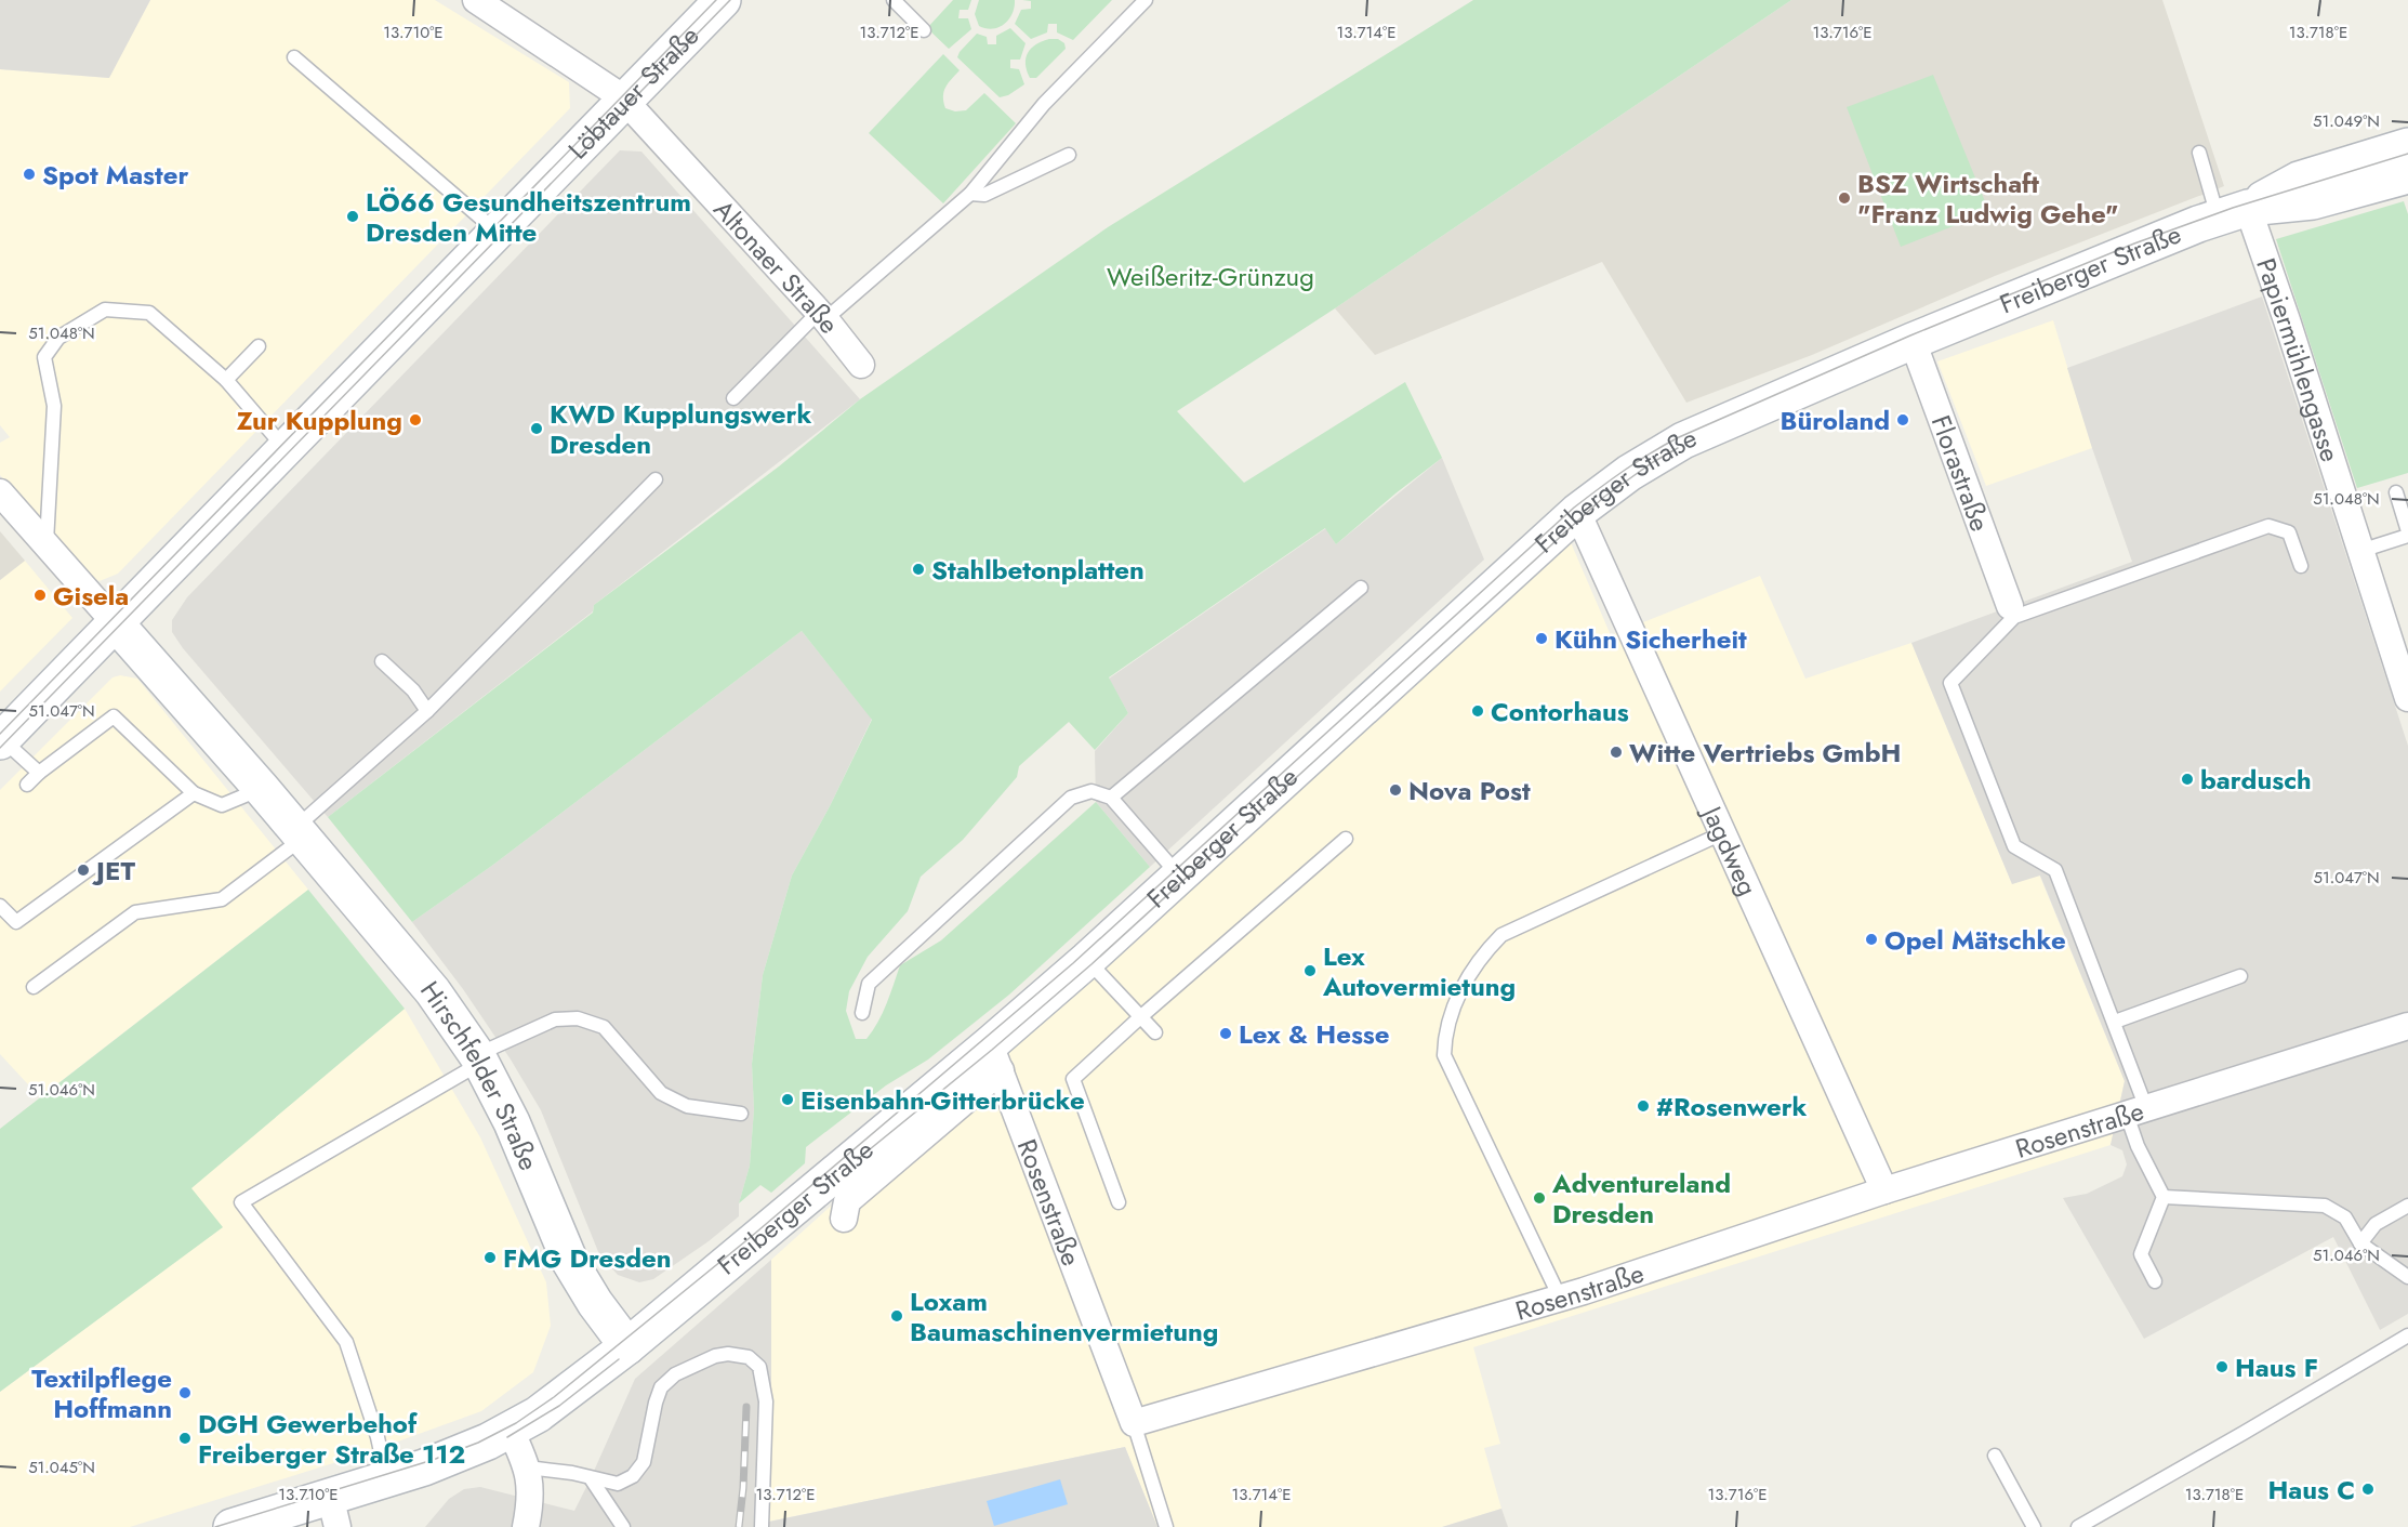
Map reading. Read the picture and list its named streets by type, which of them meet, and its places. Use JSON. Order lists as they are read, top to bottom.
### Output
{
  "streets": {
    "street": [
      "Löbtauer Straße",
      "Altonaer Straße",
      "Freiberger Straße",
      "Papiermühlengasse",
      "Florastraße",
      "Jagdweg",
      "Hirschfelder Straße",
      "Rosenstraße"
    ]
  },
  "crossings": [
    ["Löbtauer Straße", "Altonaer Straße"],
    ["Löbtauer Straße", "Hirschfelder Straße"],
    ["Freiberger Straße", "Papiermühlengasse"],
    ["Freiberger Straße", "Florastraße"],
    ["Freiberger Straße", "Jagdweg"],
    ["Freiberger Straße", "Hirschfelder Straße"],
    ["Freiberger Straße", "Rosenstraße"],
    ["Jagdweg", "Rosenstraße"]
  ],
  "parks": ["Weißeritz-Grünzug"],
  "places": [
    "Spot Master",
    "BSZ Wirtschaft \"Franz Ludwig Gehe\"",
    "LÖ66 Gesundheitszentrum Dresden Mitte",
    "Zur Kupplung",
    "Büroland",
    "KWD Kupplungswerk Dresden",
    "Stahlbetonplatten",
    "Gisela",
    "Kühn Sicherheit",
    "Contorhaus",
    "Witte Vertriebs GmbH",
    "bardusch",
    "Nova Post",
    "JET",
    "Opel Mätschke",
    "Lex Autovermietung",
    "Lex & Hesse",
    "Eisenbahn-Gitterbrücke",
    "#Rosenwerk",
    "Adventureland Dresden",
    "FMG Dresden",
    "Loxam Baumaschinenvermietung",
    "Haus F",
    "Textilpflege Hoffmann",
    "DGH Gewerbehof Freiberger Straße 112",
    "Haus C"
  ],
  "coordinates": [
    "13.710°E",
    "13.712°E",
    "13.714°E",
    "13.716°E",
    "13.718°E",
    "51.049°N",
    "51.048°N",
    "51.047°N",
    "51.046°N",
    "51.045°N"
  ]
}
